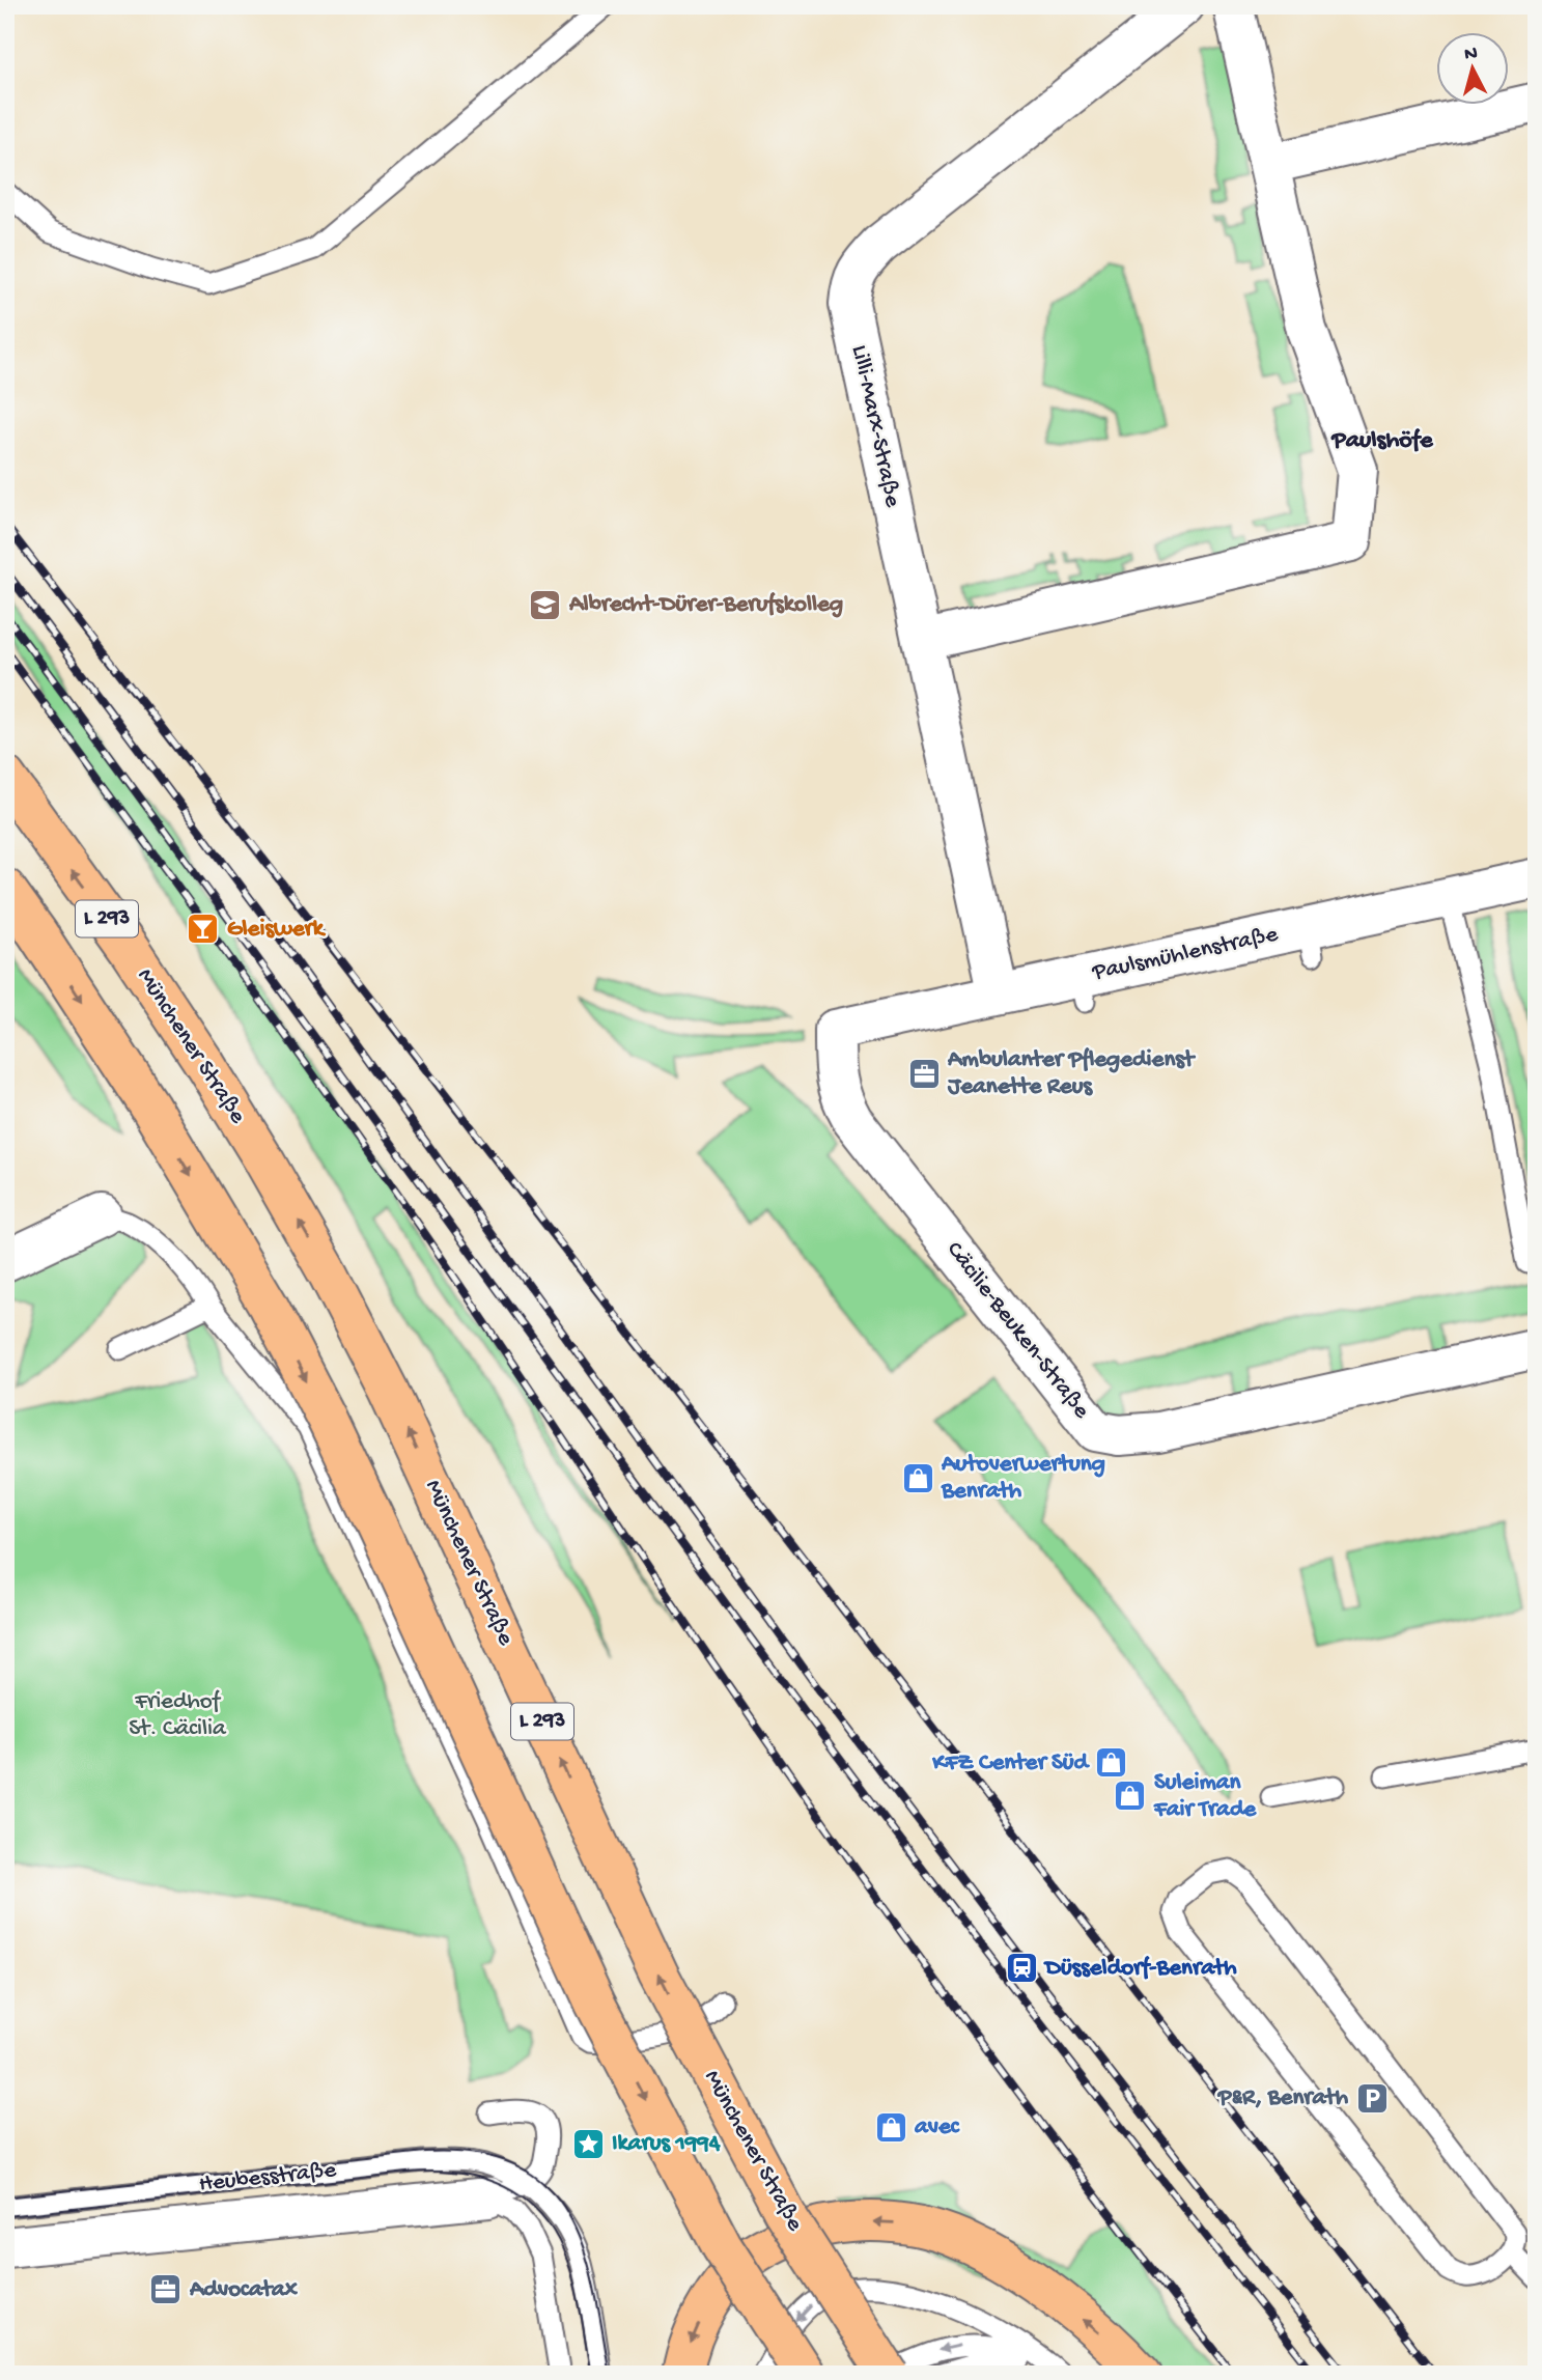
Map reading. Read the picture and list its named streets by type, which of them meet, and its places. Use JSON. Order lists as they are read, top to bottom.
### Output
{
  "streets": {
    "highway": ["L 293", "Münchener Straße"],
    "street": [
      "Lilli-Marx-Straße",
      "Paulsmühlenstraße",
      "Cäcilie-Beuken-Straße",
      "Heubesstraße"
    ]
  },
  "crossings": [
    ["Lilli-Marx-Straße", "Paulsmühlenstraße"],
    ["Paulsmühlenstraße", "Cäcilie-Beuken-Straße"]
  ],
  "districts": ["Paulshöfe"],
  "parks": ["Friedhof St. Cäcilia"],
  "places": {
    "school or university": ["Albrecht-Dürer-Berufskolleg"],
    "bar": ["Gleiswerk"],
    "office": ["Ambulanter Pflegedienst Jeanette Reus", "Advocatax"],
    "shop": [
      "Autoverwertung Benrath",
      "KFZ Center Süd",
      "Suleiman Fair Trade",
      "avec"
    ],
    "station": ["Düsseldorf-Benrath"],
    "parking": ["P&R, Benrath"],
    "place": ["Ikarus 1994"]
  },
  "north": "top"
}
